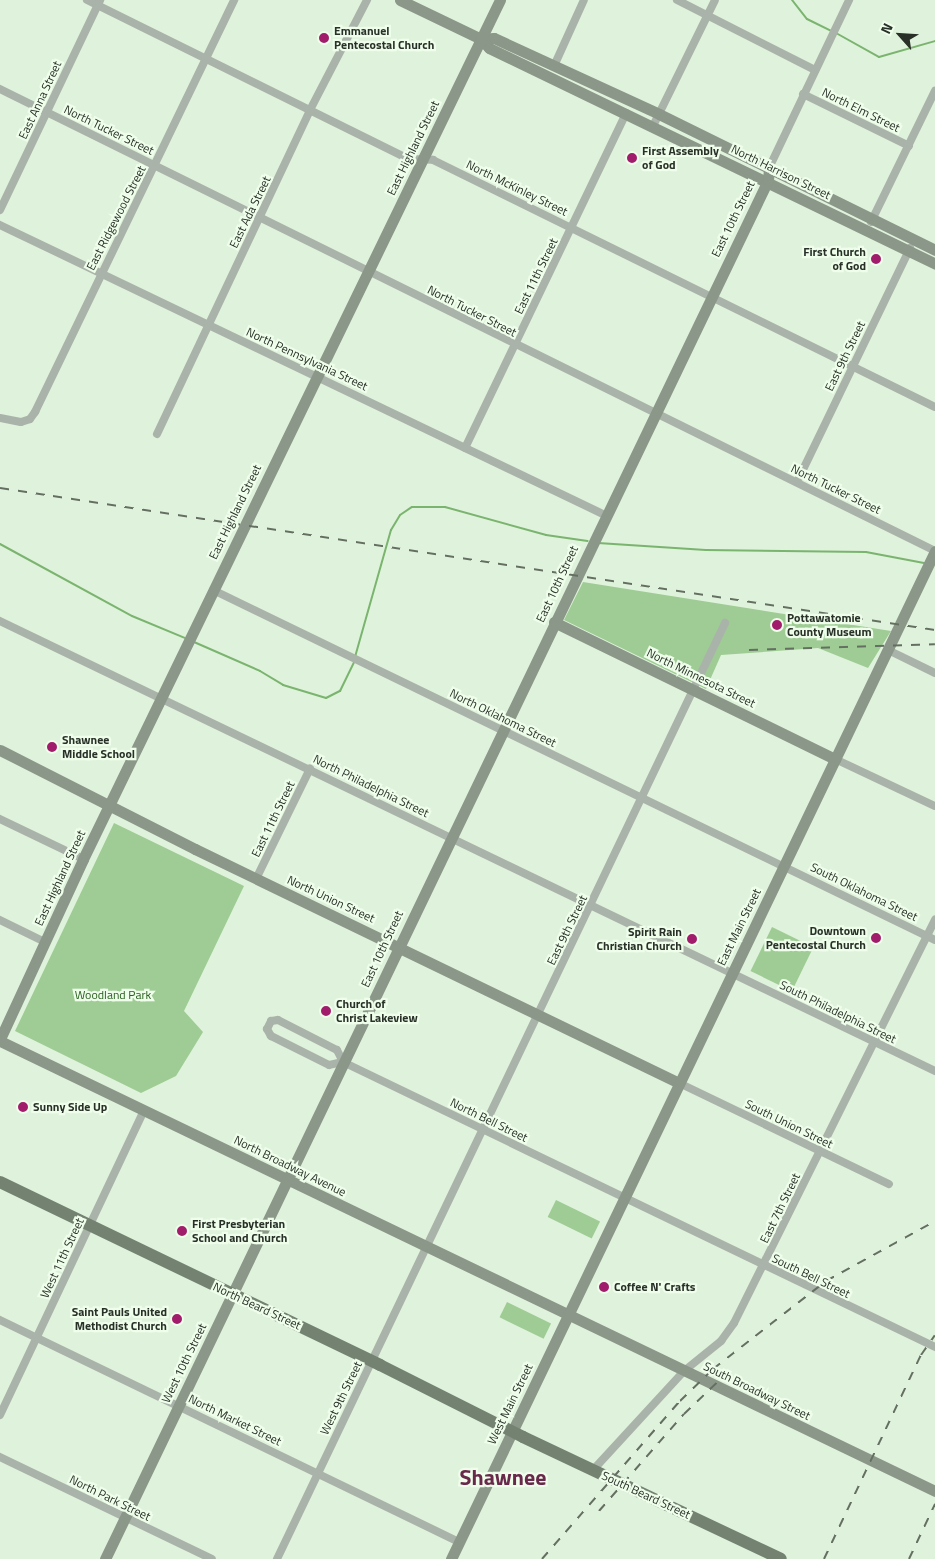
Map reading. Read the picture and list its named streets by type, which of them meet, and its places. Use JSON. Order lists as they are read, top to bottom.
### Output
{
  "streets": {
    "main road": ["North Beard Street", "South Beard Street"],
    "street": [
      "East Anna Street",
      "North Elm Street",
      "North Tucker Street",
      "East Highland Street",
      "North Harrison Street",
      "North McKinley Street",
      "East Ada Street",
      "East Ridgewood Street",
      "East 10th Street",
      "East 11th Street",
      "East 9th Street",
      "North Pennsylvania Street",
      "North Minnesota Street",
      "North Oklahoma Street",
      "North Philadelphia Street",
      "South Oklahoma Street",
      "North Union Street",
      "East Main Street",
      "South Philadelphia Street",
      "North Bell Street",
      "South Union Street",
      "North Broadway Avenue",
      "East 7th Street",
      "West 11th Street",
      "South Bell Street",
      "West 10th Street",
      "South Broadway Street",
      "West 9th Street",
      "West Main Street",
      "North Market Street",
      "North Park Street"
    ]
  },
  "crossings": [
    ["East Anna Street", "North Tucker Street"],
    ["East Anna Street", "North McKinley Street"],
    ["North Elm Street", "East 10th Street"],
    ["North Tucker Street", "East Highland Street"],
    ["North Tucker Street", "East Ada Street"],
    ["North Tucker Street", "East Ridgewood Street"],
    ["North Tucker Street", "East 10th Street"],
    ["North Tucker Street", "East 11th Street"],
    ["North Tucker Street", "East 9th Street"],
    ["North Tucker Street", "East Main Street"],
    ["East Highland Street", "North Harrison Street"],
    ["East Highland Street", "North McKinley Street"],
    ["East Highland Street", "North Pennsylvania Street"],
    ["East Highland Street", "North Oklahoma Street"],
    ["East Highland Street", "North Philadelphia Street"],
    ["East Highland Street", "North Union Street"],
    ["East Highland Street", "North Broadway Avenue"],
    ["North Harrison Street", "East 10th Street"],
    ["North Harrison Street", "East 11th Street"],
    ["North Harrison Street", "East 9th Street"],
    ["North McKinley Street", "East Ada Street"],
    ["North McKinley Street", "East Ridgewood Street"],
    ["North McKinley Street", "East 10th Street"],
    ["North McKinley Street", "East 11th Street"],
    ["North McKinley Street", "East 9th Street"],
    ["East Ada Street", "North Pennsylvania Street"],
    ["East Ridgewood Street", "North Pennsylvania Street"],
    ["East 10th Street", "North Pennsylvania Street"],
    ["East 10th Street", "North Minnesota Street"],
    ["East 10th Street", "North Oklahoma Street"],
    ["East 10th Street", "North Philadelphia Street"],
    ["East 10th Street", "North Union Street"],
    ["East 10th Street", "North Bell Street"],
    ["East 10th Street", "North Broadway Avenue"],
    ["East 10th Street", "West 10th Street"],
    ["East 11th Street", "North Pennsylvania Street"],
    ["East 11th Street", "North Philadelphia Street"],
    ["East 11th Street", "North Union Street"],
    ["East 9th Street", "North Minnesota Street"],
    ["East 9th Street", "North Oklahoma Street"],
    ["East 9th Street", "North Philadelphia Street"],
    ["East 9th Street", "North Union Street"],
    ["East 9th Street", "North Bell Street"],
    ["East 9th Street", "North Broadway Avenue"],
    ["East 9th Street", "West 9th Street"],
    ["North Minnesota Street", "East Main Street"],
    ["North Oklahoma Street", "South Oklahoma Street"],
    ["North Oklahoma Street", "East Main Street"],
    ["North Philadelphia Street", "East Main Street"],
    ["North Philadelphia Street", "South Philadelphia Street"],
    ["South Oklahoma Street", "East Main Street"],
    ["South Oklahoma Street", "East 7th Street"],
    ["North Union Street", "East Main Street"],
    ["North Union Street", "South Union Street"],
    ["East Main Street", "South Philadelphia Street"],
    ["East Main Street", "North Bell Street"],
    ["East Main Street", "South Union Street"],
    ["East Main Street", "North Broadway Avenue"],
    ["East Main Street", "South Bell Street"],
    ["East Main Street", "South Broadway Street"],
    ["East Main Street", "West Main Street"],
    ["South Philadelphia Street", "East 7th Street"],
    ["North Bell Street", "South Bell Street"],
    ["South Union Street", "East 7th Street"],
    ["North Broadway Avenue", "West 11th Street"],
    ["North Broadway Avenue", "West 10th Street"],
    ["North Broadway Avenue", "South Broadway Street"],
    ["North Broadway Avenue", "West 9th Street"],
    ["North Broadway Avenue", "West Main Street"],
    ["East 7th Street", "South Bell Street"],
    ["East 7th Street", "South Broadway Street"],
    ["East 7th Street", "South Beard Street"],
    ["West 11th Street", "North Beard Street"],
    ["West 11th Street", "North Market Street"],
    ["North Beard Street", "West 10th Street"],
    ["North Beard Street", "West 9th Street"],
    ["North Beard Street", "West Main Street"],
    ["North Beard Street", "South Beard Street"],
    ["West 10th Street", "North Market Street"],
    ["West 10th Street", "North Park Street"],
    ["South Broadway Street", "West Main Street"],
    ["West 9th Street", "North Market Street"],
    ["West Main Street", "North Market Street"],
    ["West Main Street", "South Beard Street"]
  ],
  "districts": ["Shawnee"],
  "parks": ["Woodland Park"],
  "places": [
    "Emmanuel Pentecostal Church",
    "First Assembly of God",
    "First Church of God",
    "Pottawatomie County Museum",
    "Shawnee Middle School",
    "Downtown Pentecostal Church",
    "Spirit Rain Christian Church",
    "Church of Christ Lakeview",
    "Sunny Side Up",
    "First Presbyterian School and Church",
    "Coffee N' Crafts",
    "Saint Pauls United Methodist Church"
  ],
  "north": "top left"
}
